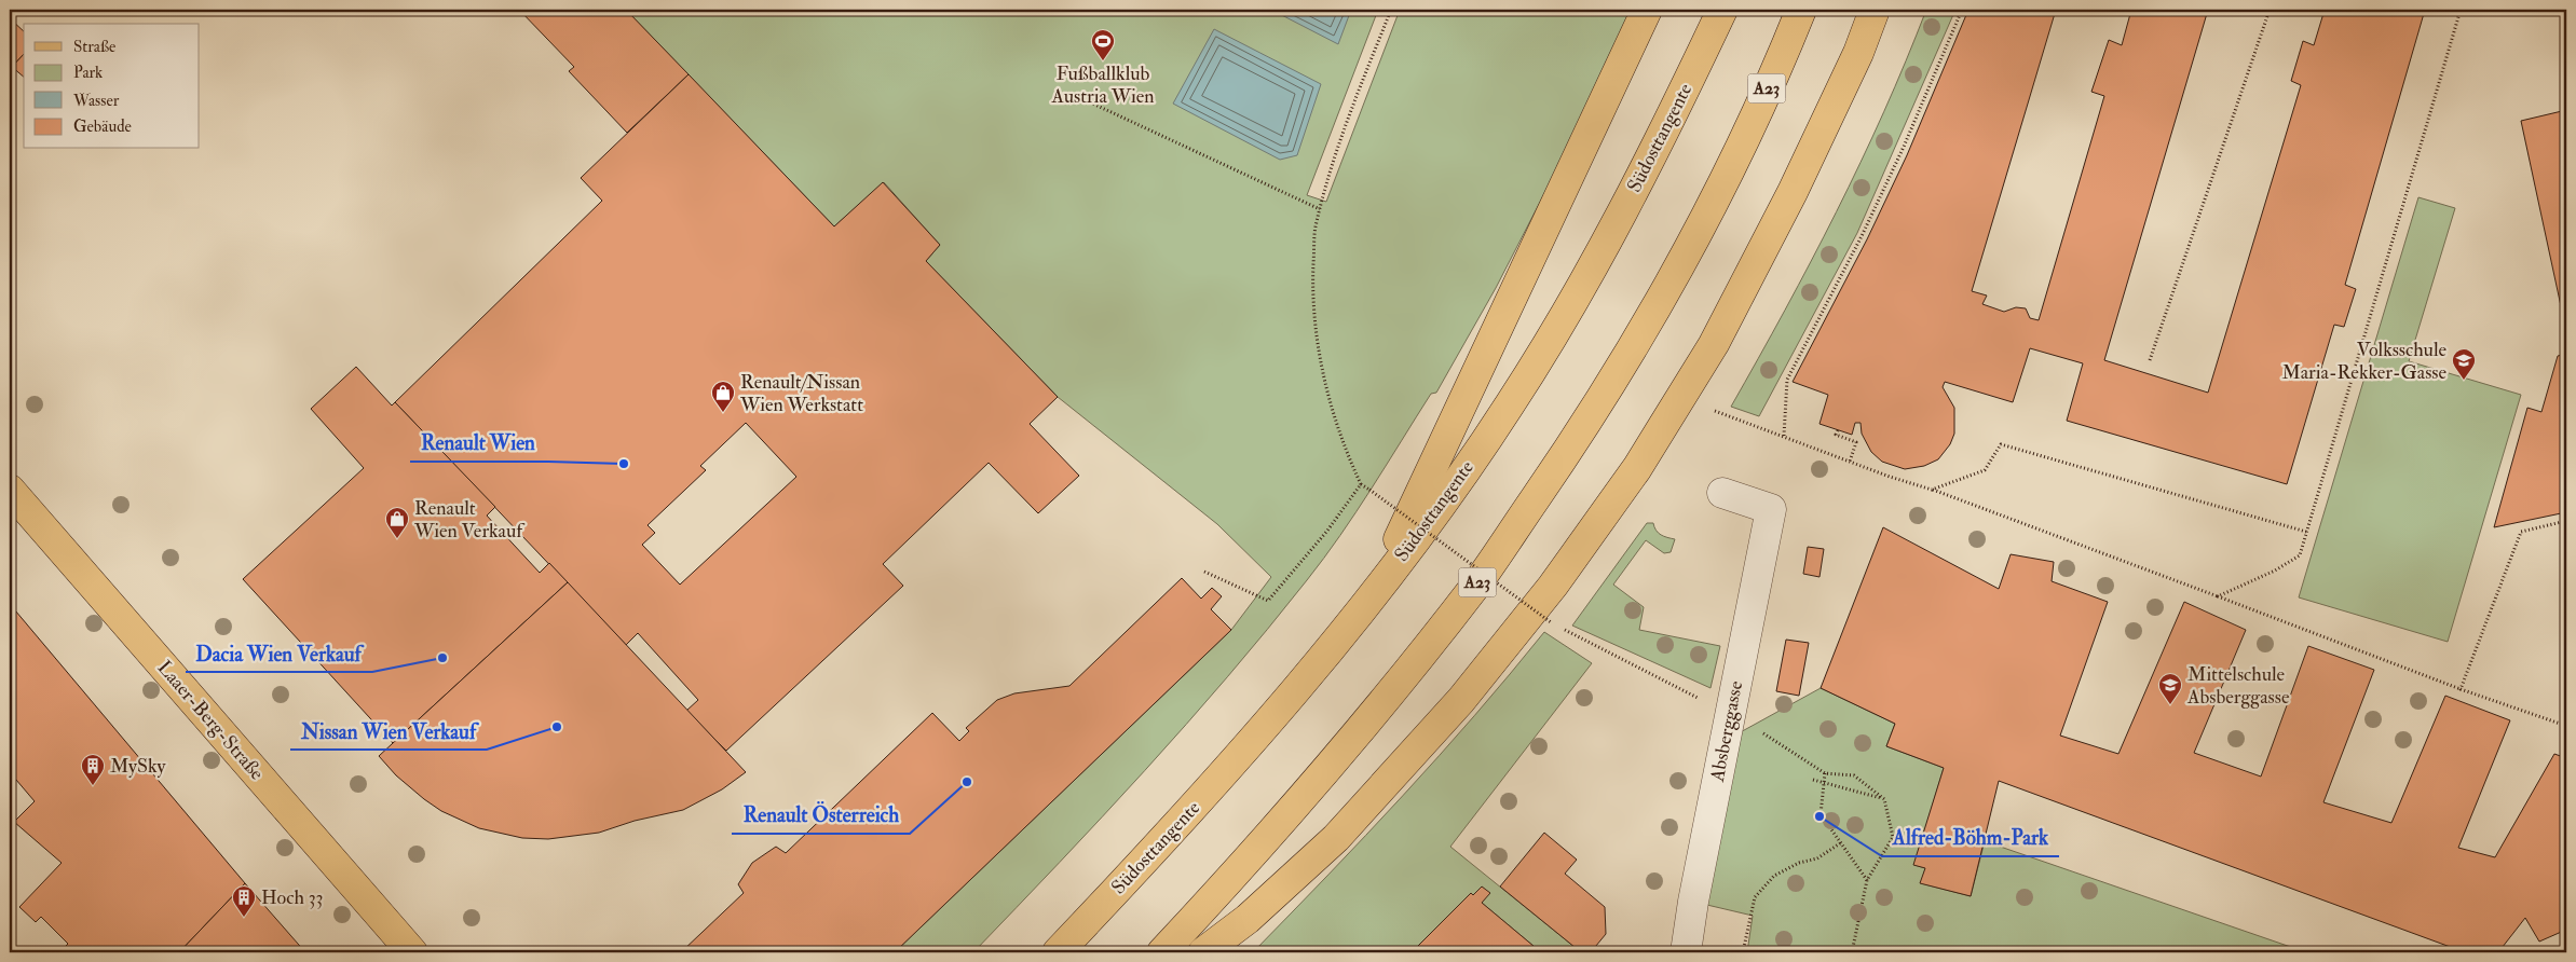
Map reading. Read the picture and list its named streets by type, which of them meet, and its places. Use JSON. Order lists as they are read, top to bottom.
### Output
{
  "streets": {
    "main road": ["A23", "Südosttangente", "Laaer-Berg-Straße"],
    "street": ["Absberggasse"]
  },
  "places": {
    "sports": ["Fußballklub Austria Wien"],
    "school or university": ["Volksschule Maria-Rekker-Gasse", "Mittelschule Absberggasse"],
    "shop": ["Renault/Nissan Wien Werkstatt", "Renault Wien Verkauf"],
    "other": [
      "Renault Wien",
      "Dacia Wien Verkauf",
      "Nissan Wien Verkauf",
      "Renault Österreich",
      "Alfred-Böhm-Park"
    ],
    "building": ["MySky", "Hoch 33"]
  },
  "legend": [
    "Straße",
    "Park",
    "Wasser",
    "Gebäude"
  ]
}
